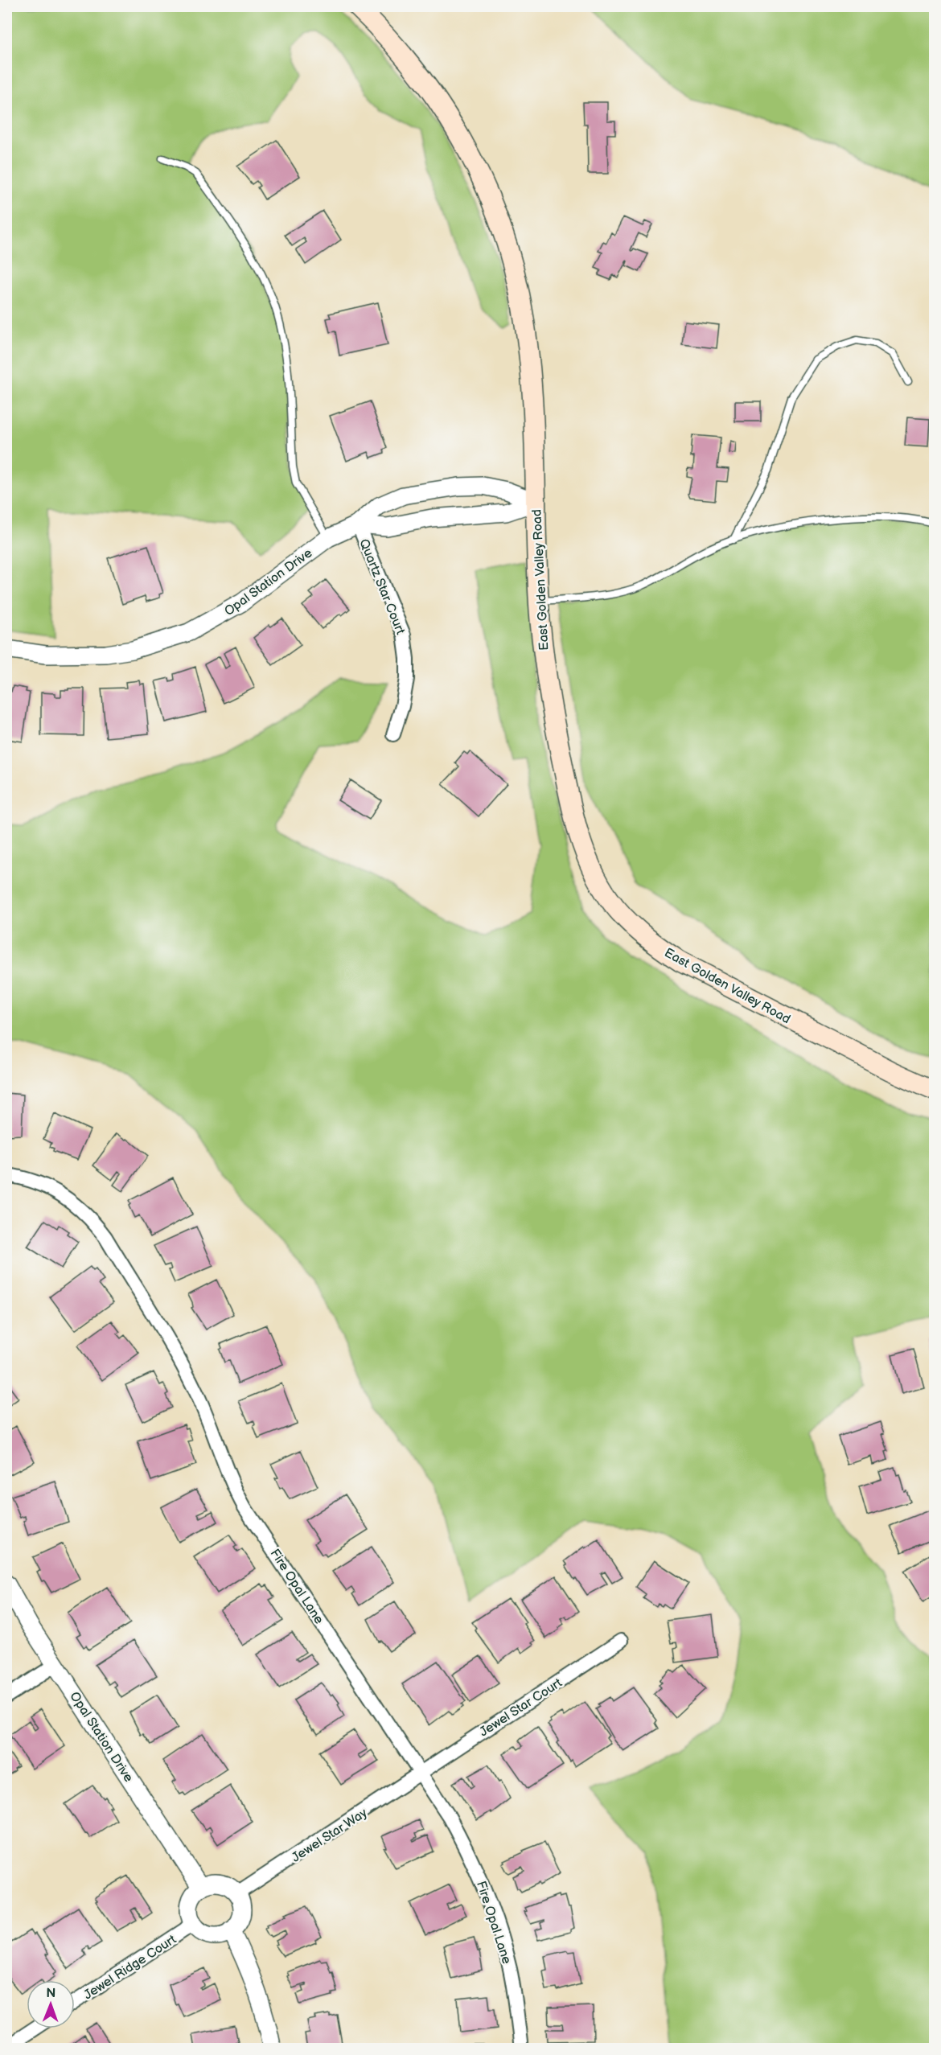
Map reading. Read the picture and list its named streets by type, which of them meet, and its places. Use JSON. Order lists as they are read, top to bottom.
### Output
{
  "streets": {
    "main road": ["East Golden Valley Road"],
    "street": [
      "Opal Station Drive",
      "Quartz Star Court",
      "Fire Opal Lane",
      "Jewel Star Court",
      "Jewel Star Way",
      "Jewel Ridge Court"
    ]
  },
  "crossings": [
    ["East Golden Valley Road", "Opal Station Drive"],
    ["Opal Station Drive", "Quartz Star Court"],
    ["Opal Station Drive", "Jewel Star Way"],
    ["Opal Station Drive", "Jewel Ridge Court"],
    ["Fire Opal Lane", "Jewel Star Court"],
    ["Fire Opal Lane", "Jewel Star Way"],
    ["Jewel Star Court", "Jewel Star Way"],
    ["Jewel Star Way", "Jewel Ridge Court"]
  ],
  "north": "top"
}
